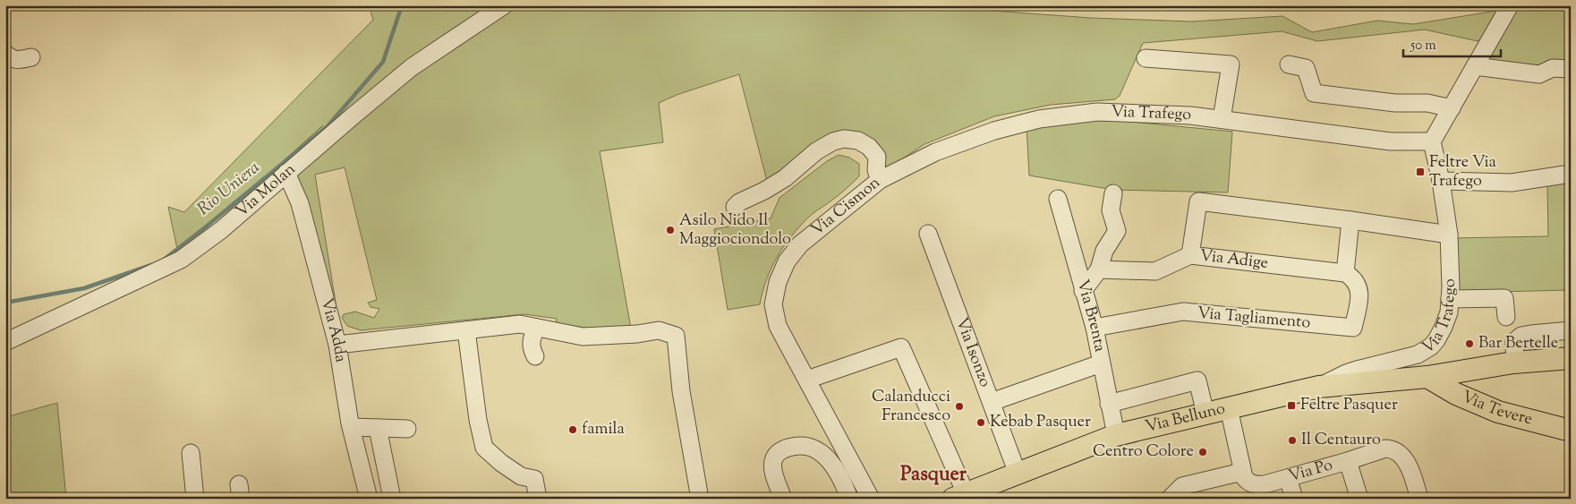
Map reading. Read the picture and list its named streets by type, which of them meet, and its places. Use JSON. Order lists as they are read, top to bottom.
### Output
{
  "streets": {
    "main road": ["Via Tevere", "Via Belluno"],
    "street": [
      "Via Trafego",
      "Via Molan",
      "Via Cismon",
      "Via Adige",
      "Via Brenta",
      "Via Tagliamento",
      "Via Adda",
      "Via Isonzo",
      "Via Po"
    ]
  },
  "crossings": [
    ["Via Trafego", "Via Cismon"],
    ["Via Trafego", "Via Belluno"],
    ["Via Molan", "Via Adda"],
    ["Via Adige", "Via Tagliamento"],
    ["Via Brenta", "Via Tagliamento"],
    ["Via Brenta", "Via Belluno"],
    ["Via Isonzo", "Via Belluno"],
    ["Via Tevere", "Via Belluno"]
  ],
  "districts": ["Pasquer"],
  "water": ["Rio Uniera"],
  "places": {
    "transit": ["Feltre Via Trafego", "Feltre Pasquer"],
    "other": [
      "Asilo Nido Il Maggiociondolo",
      "Bar Bertelle",
      "Calanducci Francesco",
      "Kebab Pasquer",
      "famila",
      "Il Centauro",
      "Centro Colore"
    ]
  },
  "scale_bar": "50 m"
}
